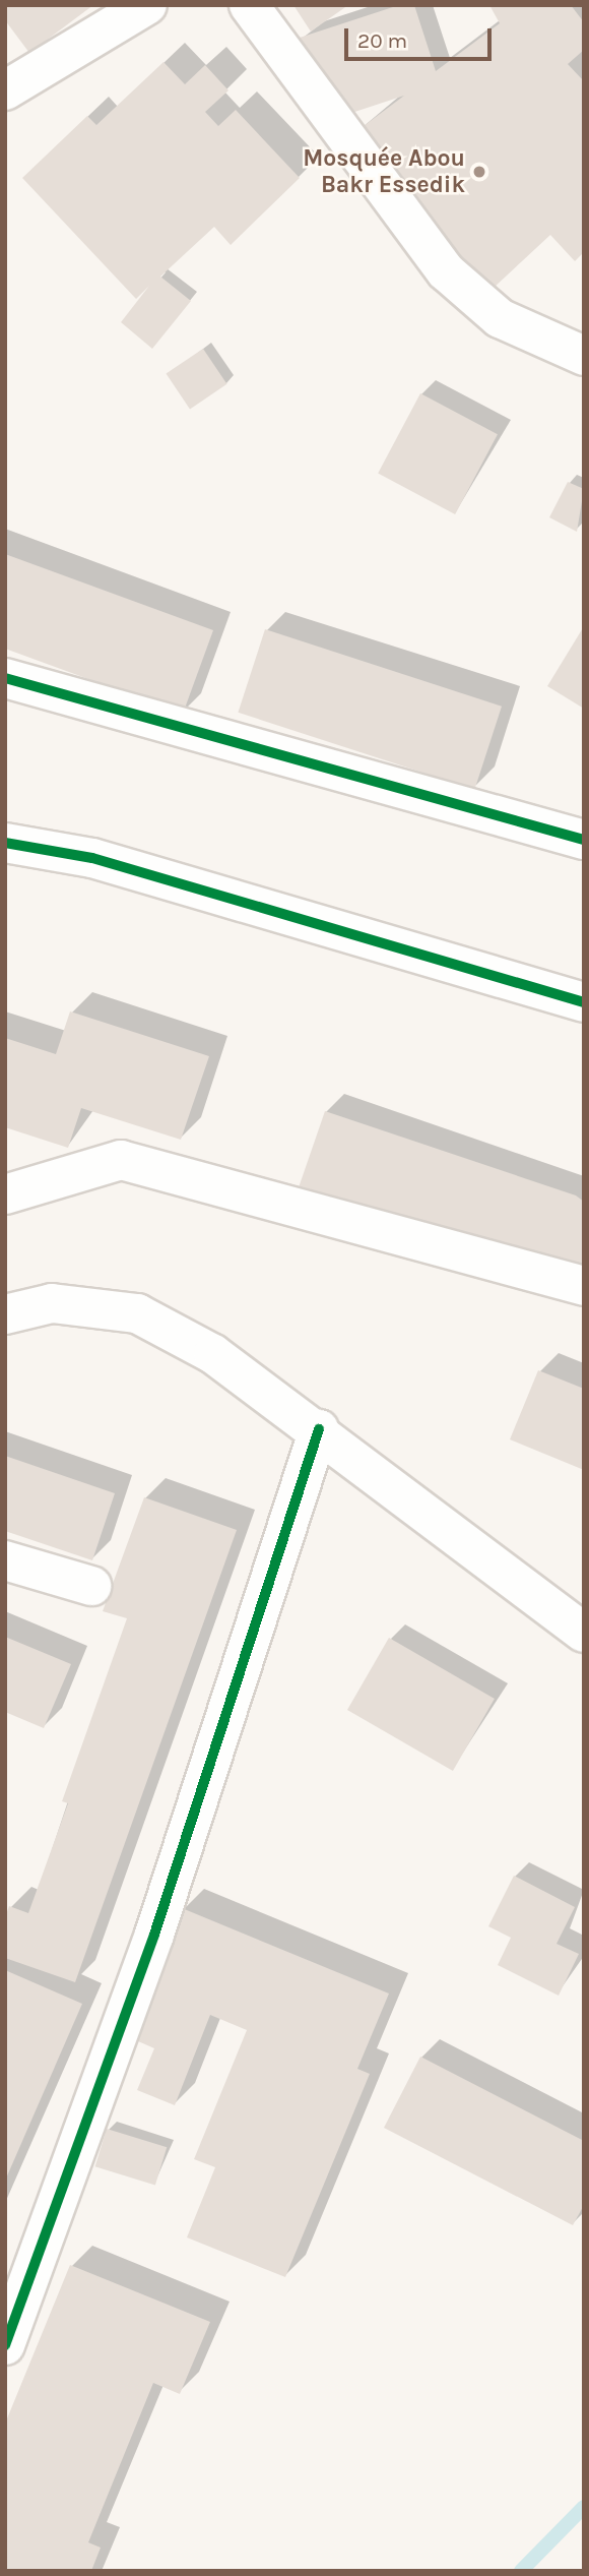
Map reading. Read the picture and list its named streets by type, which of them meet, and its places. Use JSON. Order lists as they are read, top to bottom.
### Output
{
  "places": ["Mosquée Abou Bakr Essedik"],
  "scale_bar": "20 m"
}
